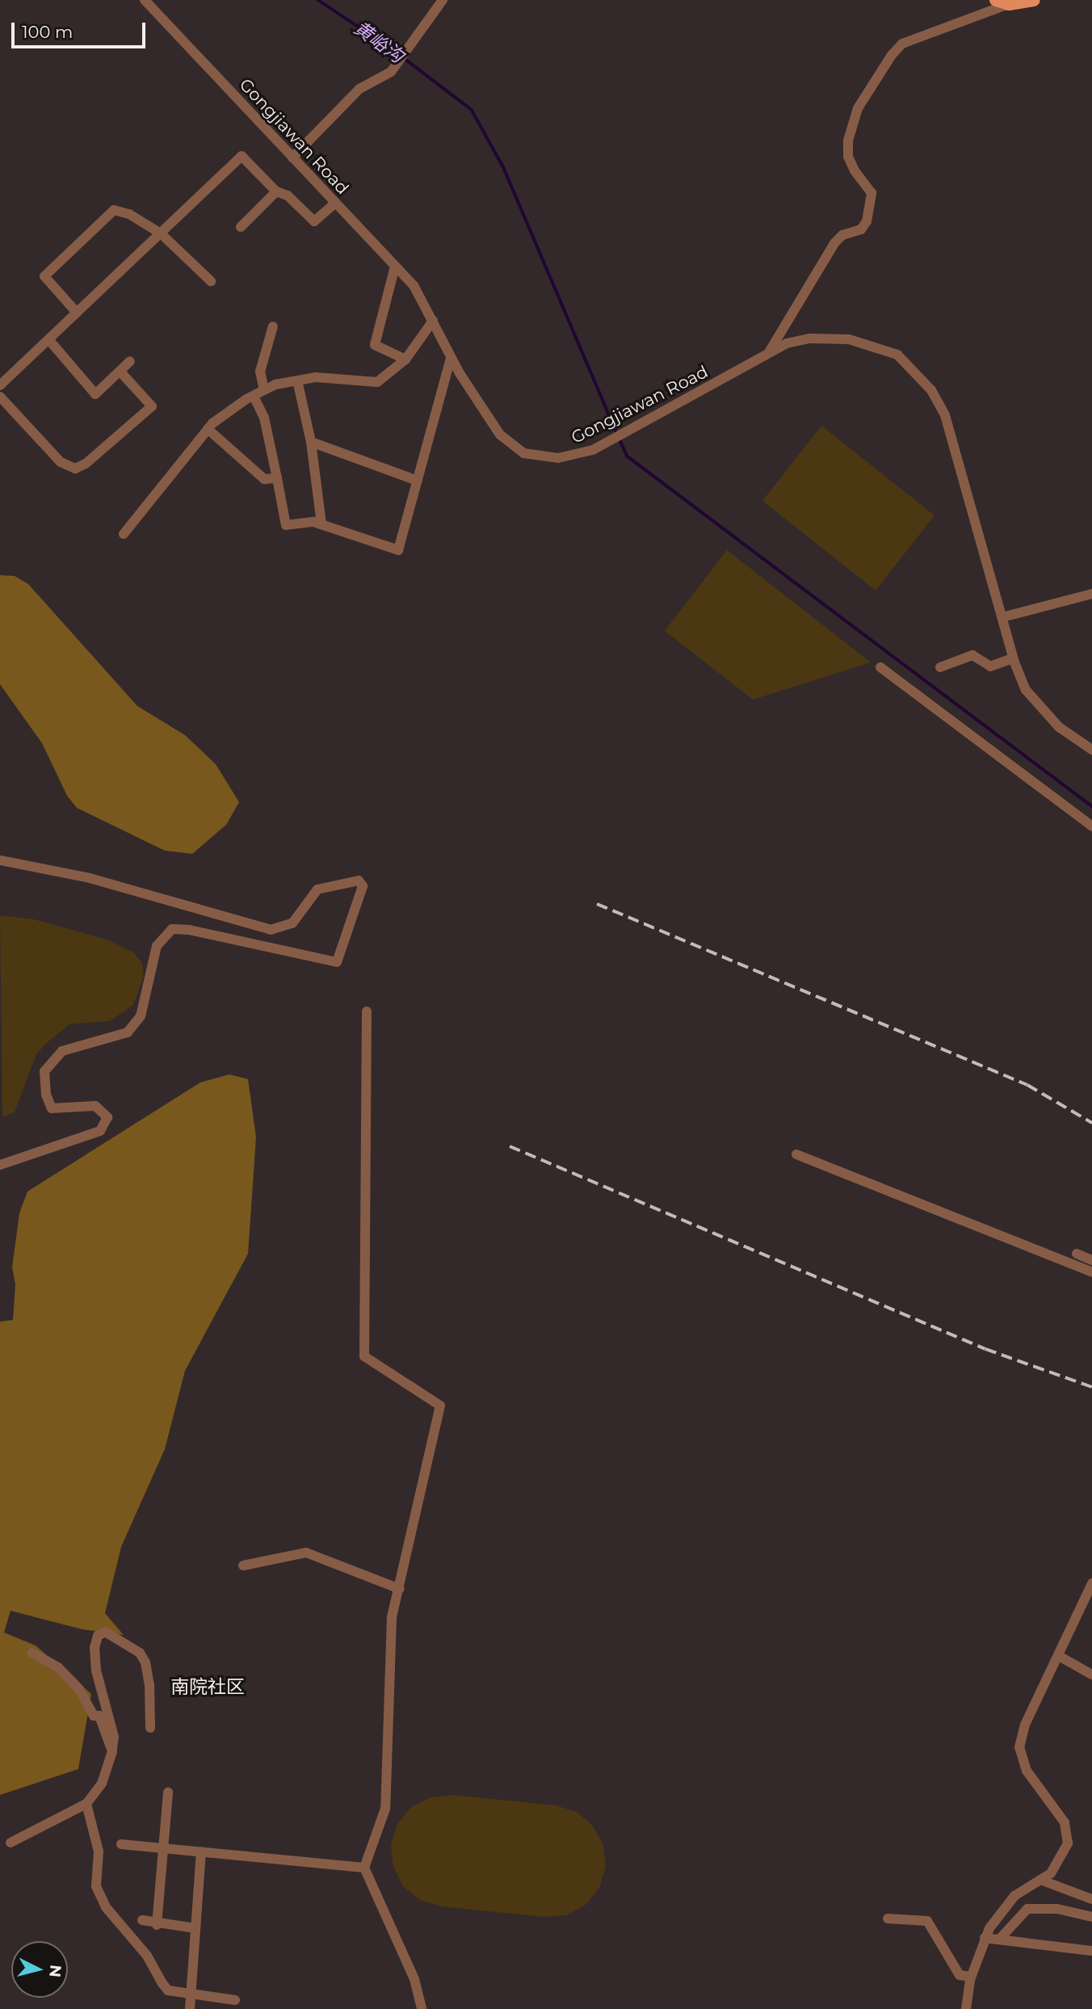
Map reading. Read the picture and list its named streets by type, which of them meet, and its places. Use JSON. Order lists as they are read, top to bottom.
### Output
{
  "streets": {
    "street": ["Gongjiawan Road"]
  },
  "districts": ["南院社区"],
  "water": ["黄峪沟"],
  "scale_bar": "100 m",
  "north": "right"
}
